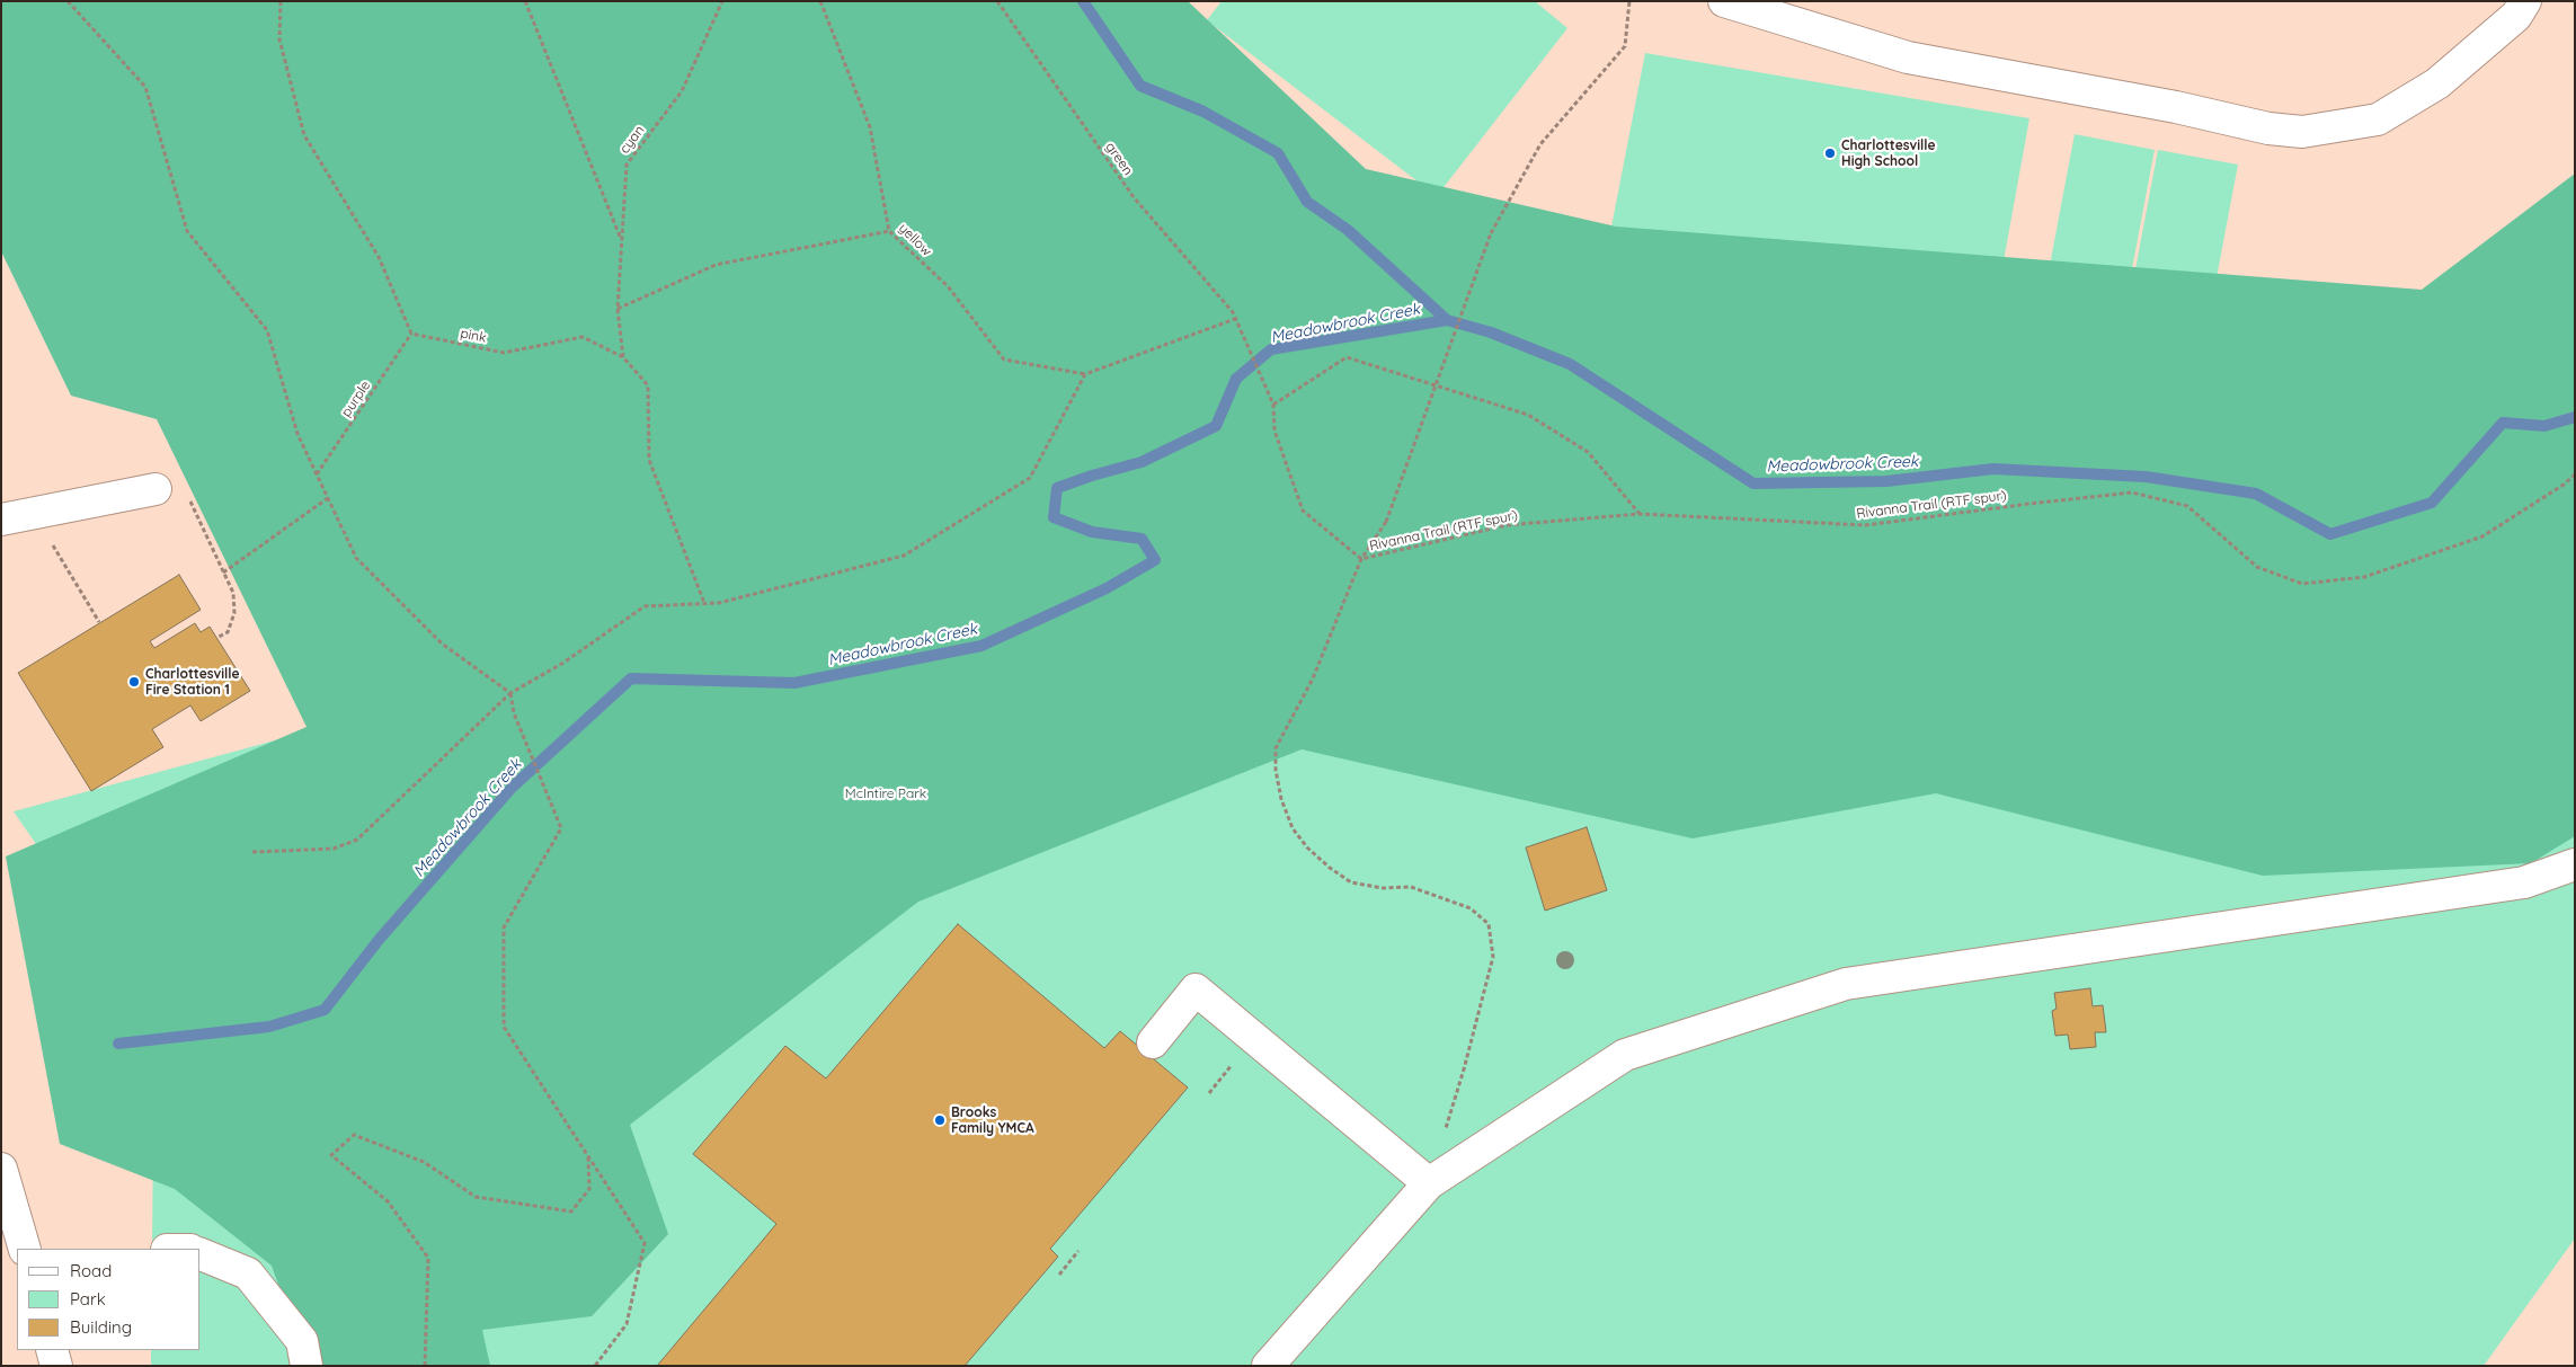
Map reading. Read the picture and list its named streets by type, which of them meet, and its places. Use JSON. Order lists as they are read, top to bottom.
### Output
{
  "streets": {
    "path": [
      "cyan",
      "green",
      "yellow",
      "pink",
      "purple",
      "Rivanna Trail (RTF spur)"
    ]
  },
  "crossings": [
    ["cyan", "pink"],
    ["green", "Rivanna Trail (RTF spur)"],
    ["pink", "purple"]
  ],
  "water": ["Meadowbrook Creek"],
  "parks": ["McIntire Park"],
  "places": ["Charlottesville High School", "Charlottesville Fire Station 1", "Brooks Family YMCA"],
  "legend": ["Road", "Park", "Building"]
}
